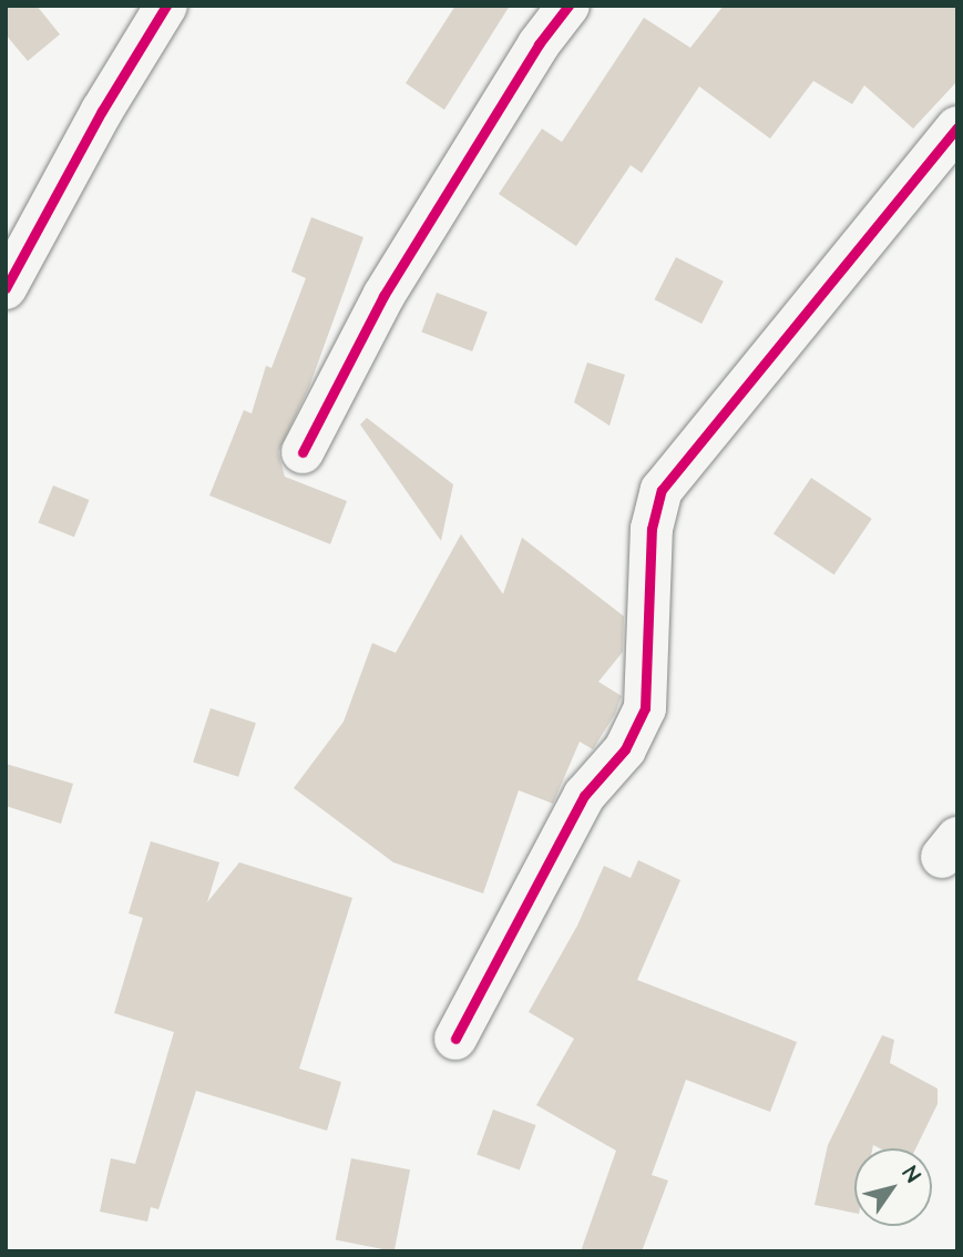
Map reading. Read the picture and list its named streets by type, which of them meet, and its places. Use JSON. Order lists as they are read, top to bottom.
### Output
{
  "north": "top right"
}
